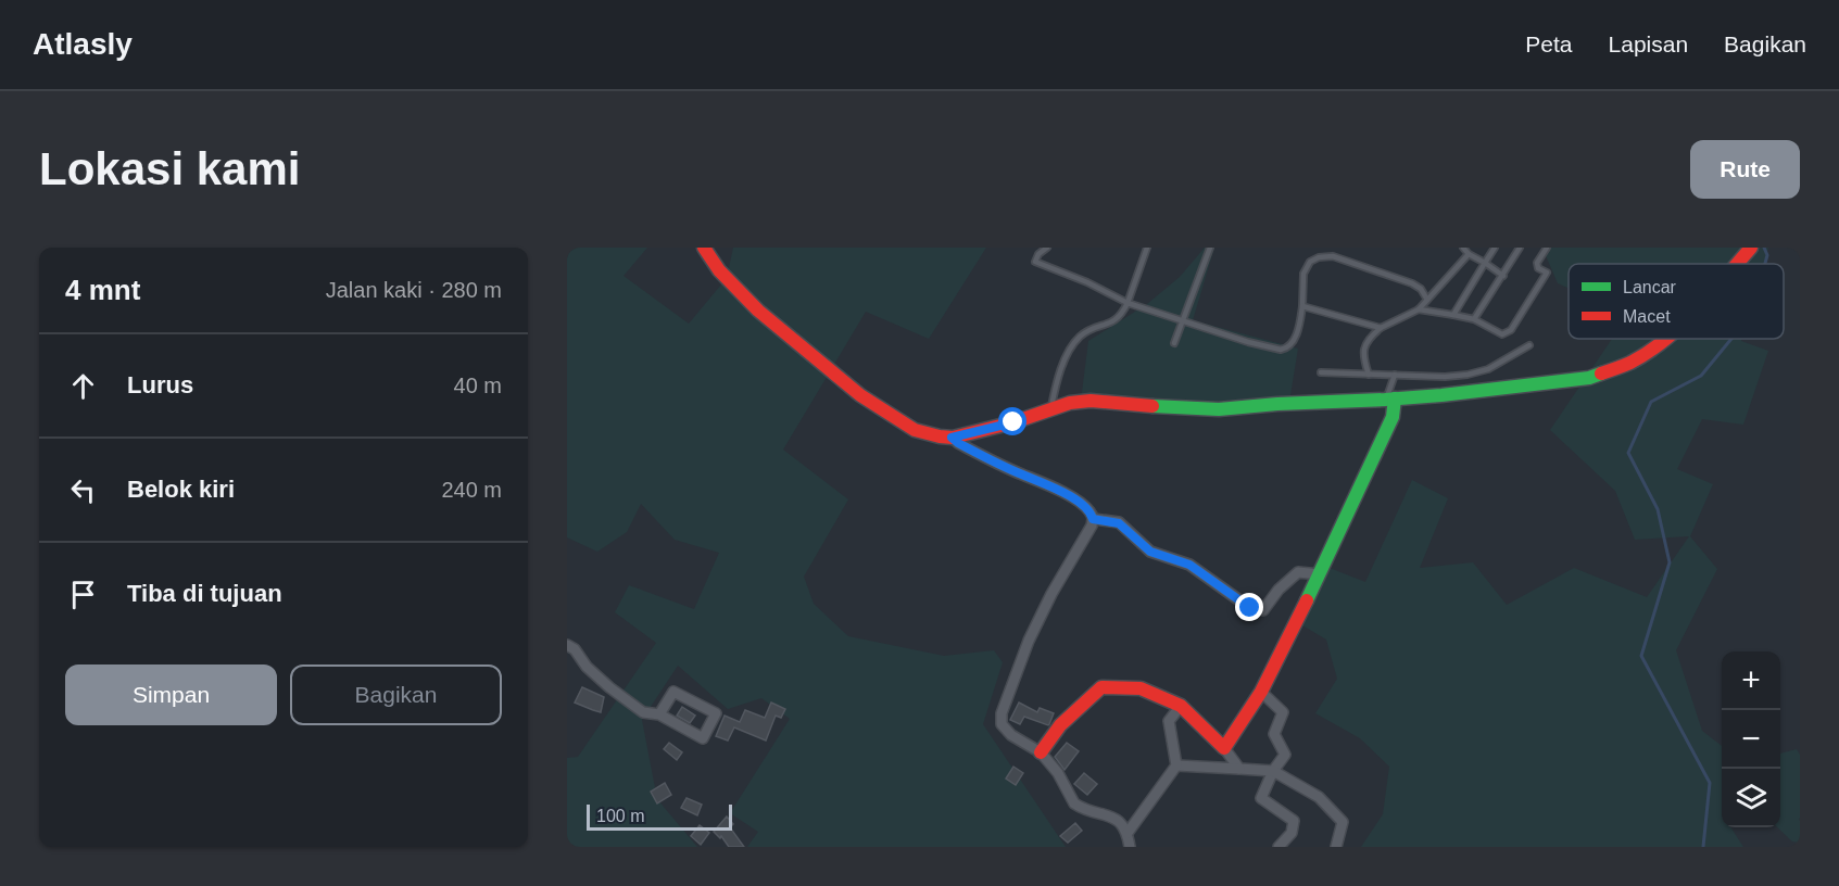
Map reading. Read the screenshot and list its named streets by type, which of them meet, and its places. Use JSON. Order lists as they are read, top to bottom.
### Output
{
  "legend": ["Lancar", "Macet"],
  "scale_bar": "100 m",
  "page": {
    "header": "Atlasly",
    "nav": ["Peta", "Lapisan", "Bagikan"],
    "buttons": [
      "Rute",
      ["Simpan", "Bagikan"]
    ],
    "title": "Lokasi kami",
    "heading": ["4 mnt", "Jalan kaki · 280 m"],
    "list": [
      ["Lurus", "40 m"],
      ["Belok kiri", "240 m"],
      "Tiba di tujuan"
    ],
    "map_buttons": ["+", "−"],
    "scale": "100 m"
  }
}
